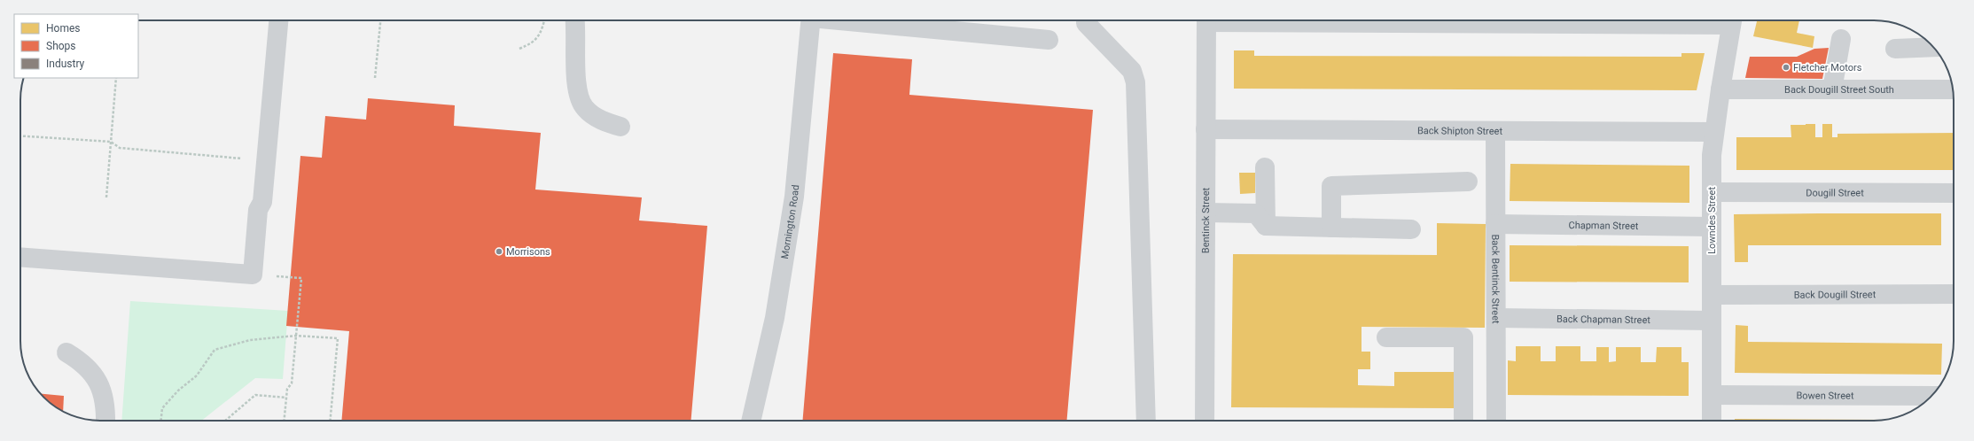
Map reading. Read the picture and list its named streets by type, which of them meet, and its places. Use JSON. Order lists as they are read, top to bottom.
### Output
{
  "streets": {
    "street": [
      "Back Dougill Street South",
      "Back Shipton Street",
      "Dougill Street",
      "Bentinck Street",
      "Lowndes Street",
      "Mornington Road",
      "Chapman Street",
      "Back Bentinck Street",
      "Back Dougill Street",
      "Back Chapman Street",
      "Bowen Street"
    ]
  },
  "crossings": [
    ["Back Dougill Street South", "Lowndes Street"],
    ["Back Shipton Street", "Bentinck Street"],
    ["Back Shipton Street", "Lowndes Street"],
    ["Back Shipton Street", "Back Bentinck Street"],
    ["Dougill Street", "Lowndes Street"],
    ["Lowndes Street", "Chapman Street"],
    ["Lowndes Street", "Back Dougill Street"],
    ["Lowndes Street", "Back Chapman Street"],
    ["Lowndes Street", "Bowen Street"],
    ["Chapman Street", "Back Bentinck Street"],
    ["Back Bentinck Street", "Back Chapman Street"]
  ],
  "places": ["Fletcher Motors", "Morrisons"],
  "legend": ["Homes", "Shops", "Industry"]
}
